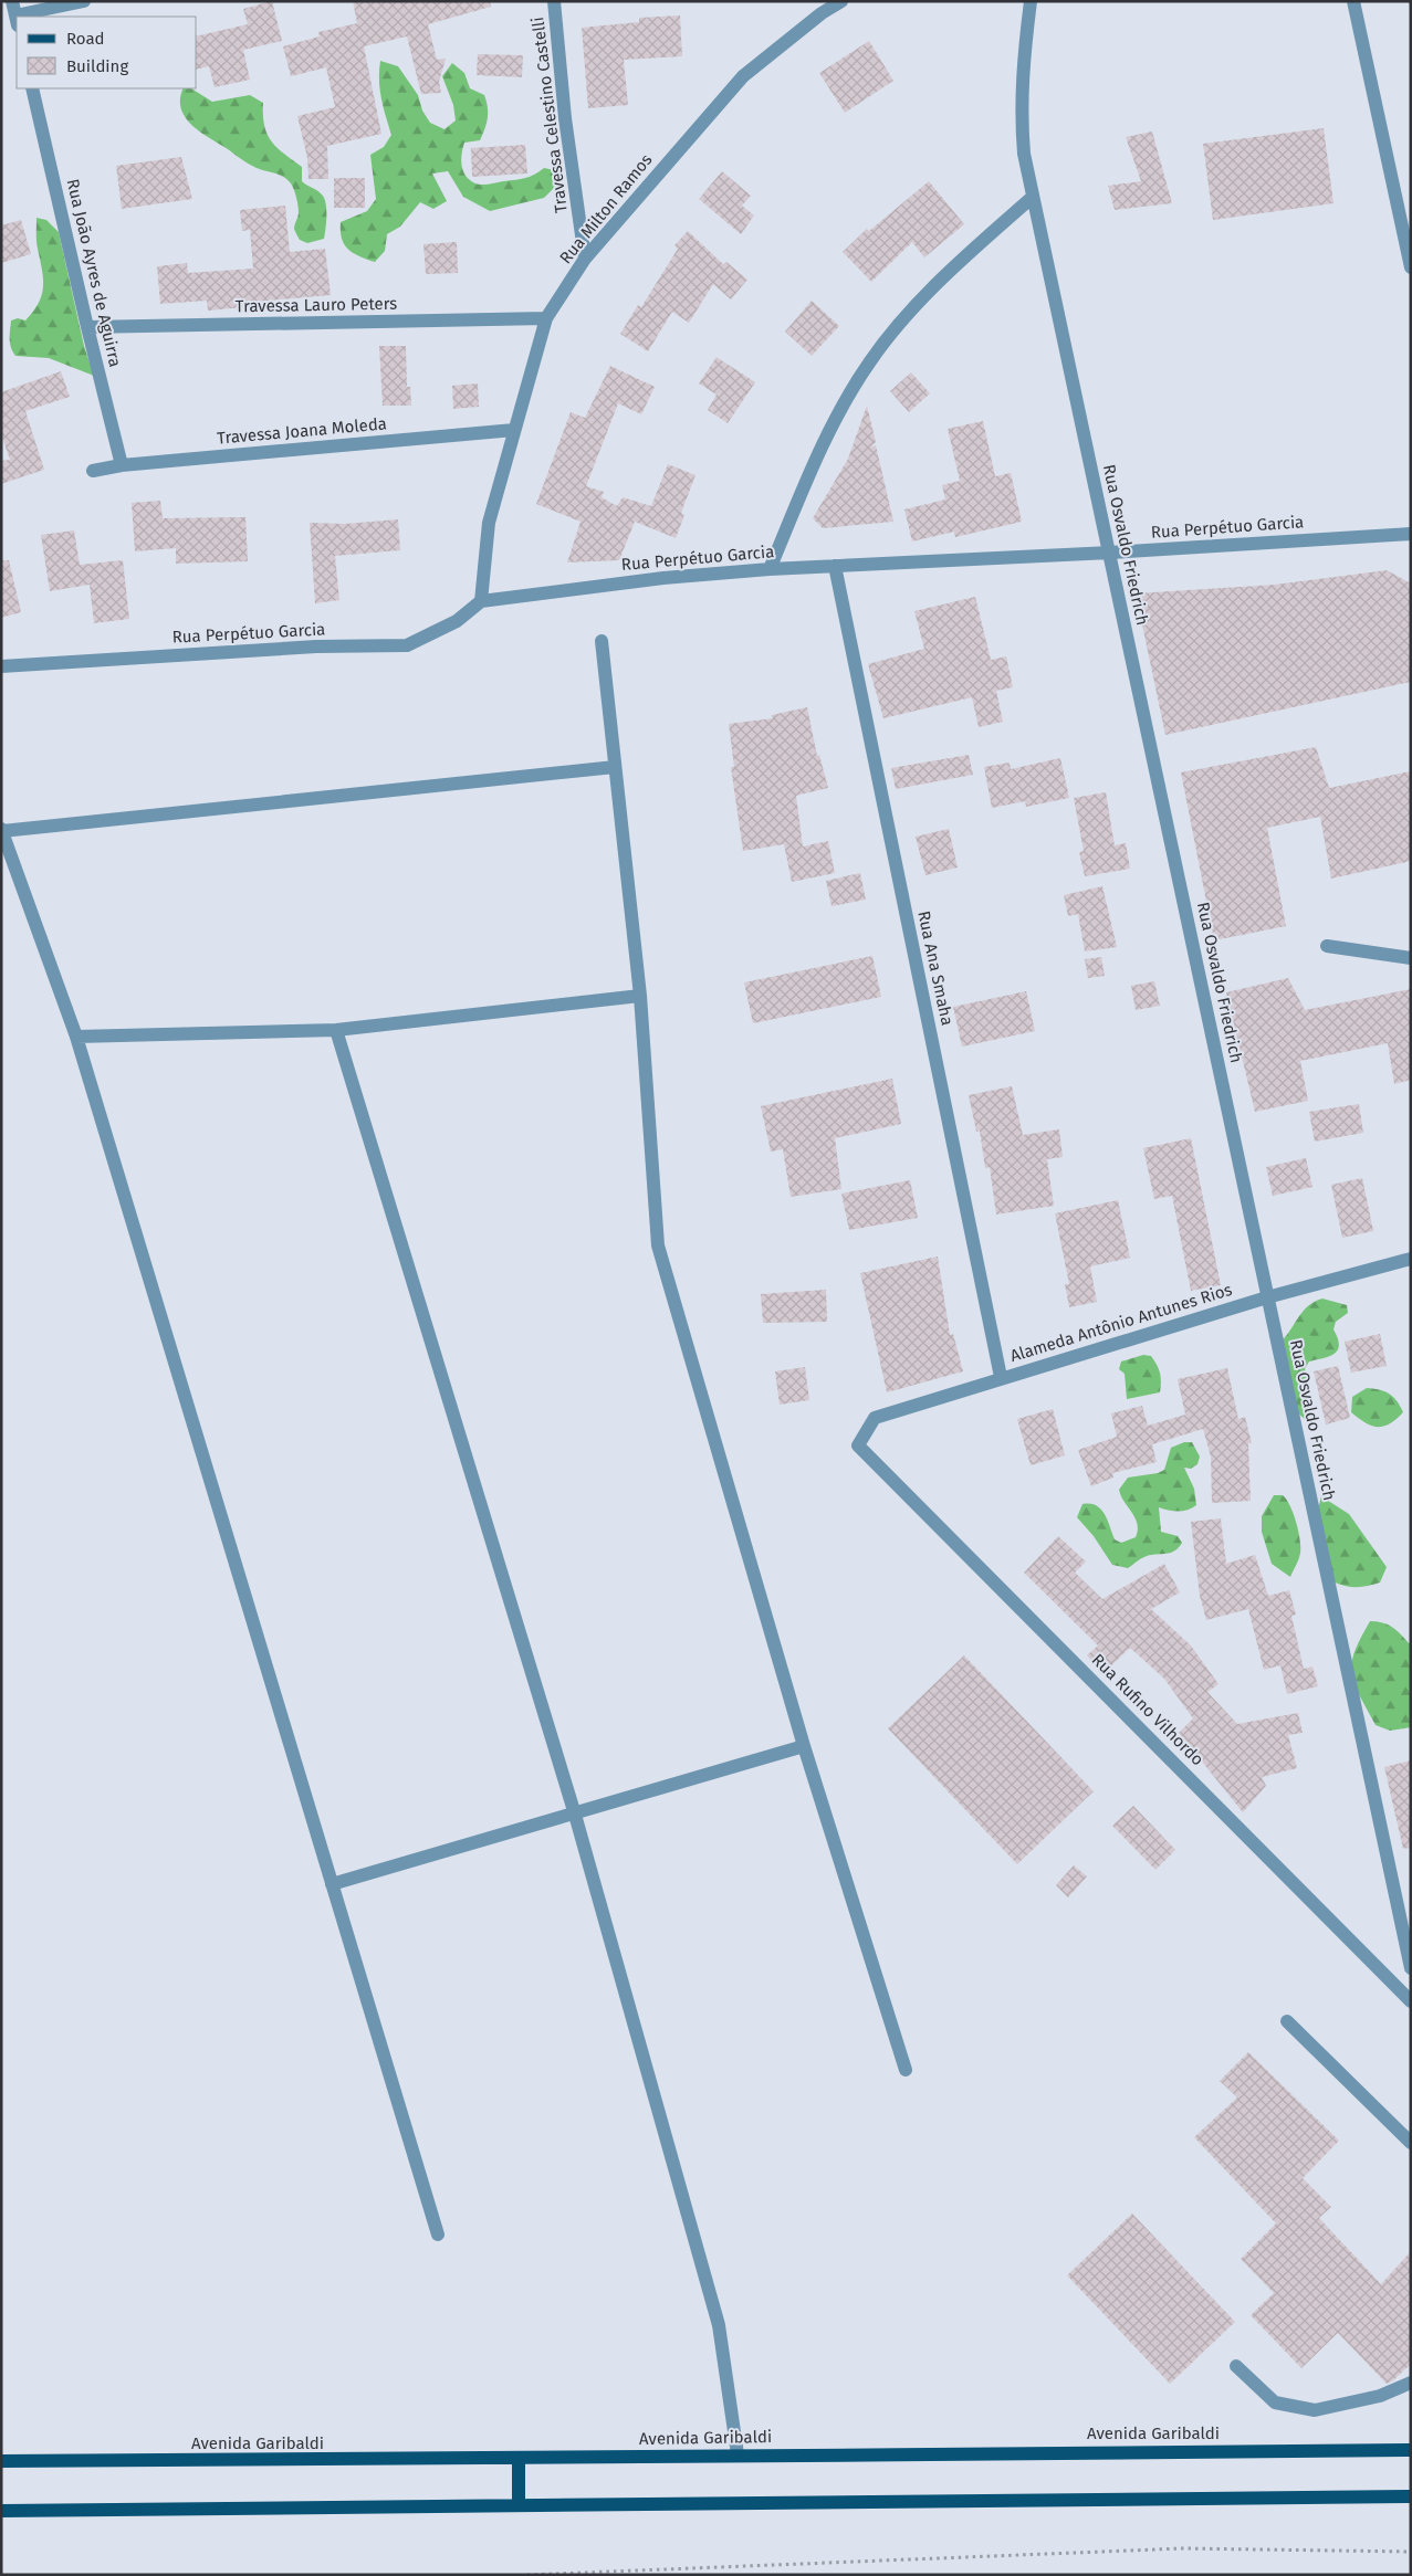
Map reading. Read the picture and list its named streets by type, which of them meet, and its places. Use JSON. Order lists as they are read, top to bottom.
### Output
{
  "streets": {
    "main road": ["Avenida Garibaldi"],
    "street": [
      "Travessa Celestino Castelli",
      "Rua Milton Ramos",
      "Rua João Ayres de Aguirra",
      "Travessa Lauro Peters",
      "Travessa Joana Moleda",
      "Rua Perpétuo Garcia",
      "Rua Osvaldo Friedrich",
      "Rua Ana Smaha",
      "Alameda Antônio Antunes Rios",
      "Rua Rufino Vilhordo"
    ]
  },
  "crossings": [
    ["Travessa Celestino Castelli", "Rua Milton Ramos"],
    ["Rua Milton Ramos", "Travessa Lauro Peters"],
    ["Rua Milton Ramos", "Travessa Joana Moleda"],
    ["Rua Milton Ramos", "Rua Perpétuo Garcia"],
    ["Rua João Ayres de Aguirra", "Travessa Lauro Peters"],
    ["Rua João Ayres de Aguirra", "Travessa Joana Moleda"],
    ["Rua Perpétuo Garcia", "Rua Osvaldo Friedrich"],
    ["Rua Perpétuo Garcia", "Rua Ana Smaha"],
    ["Rua Osvaldo Friedrich", "Alameda Antônio Antunes Rios"],
    ["Rua Ana Smaha", "Alameda Antônio Antunes Rios"],
    ["Alameda Antônio Antunes Rios", "Rua Rufino Vilhordo"]
  ],
  "legend": ["Road", "Building"]
}
